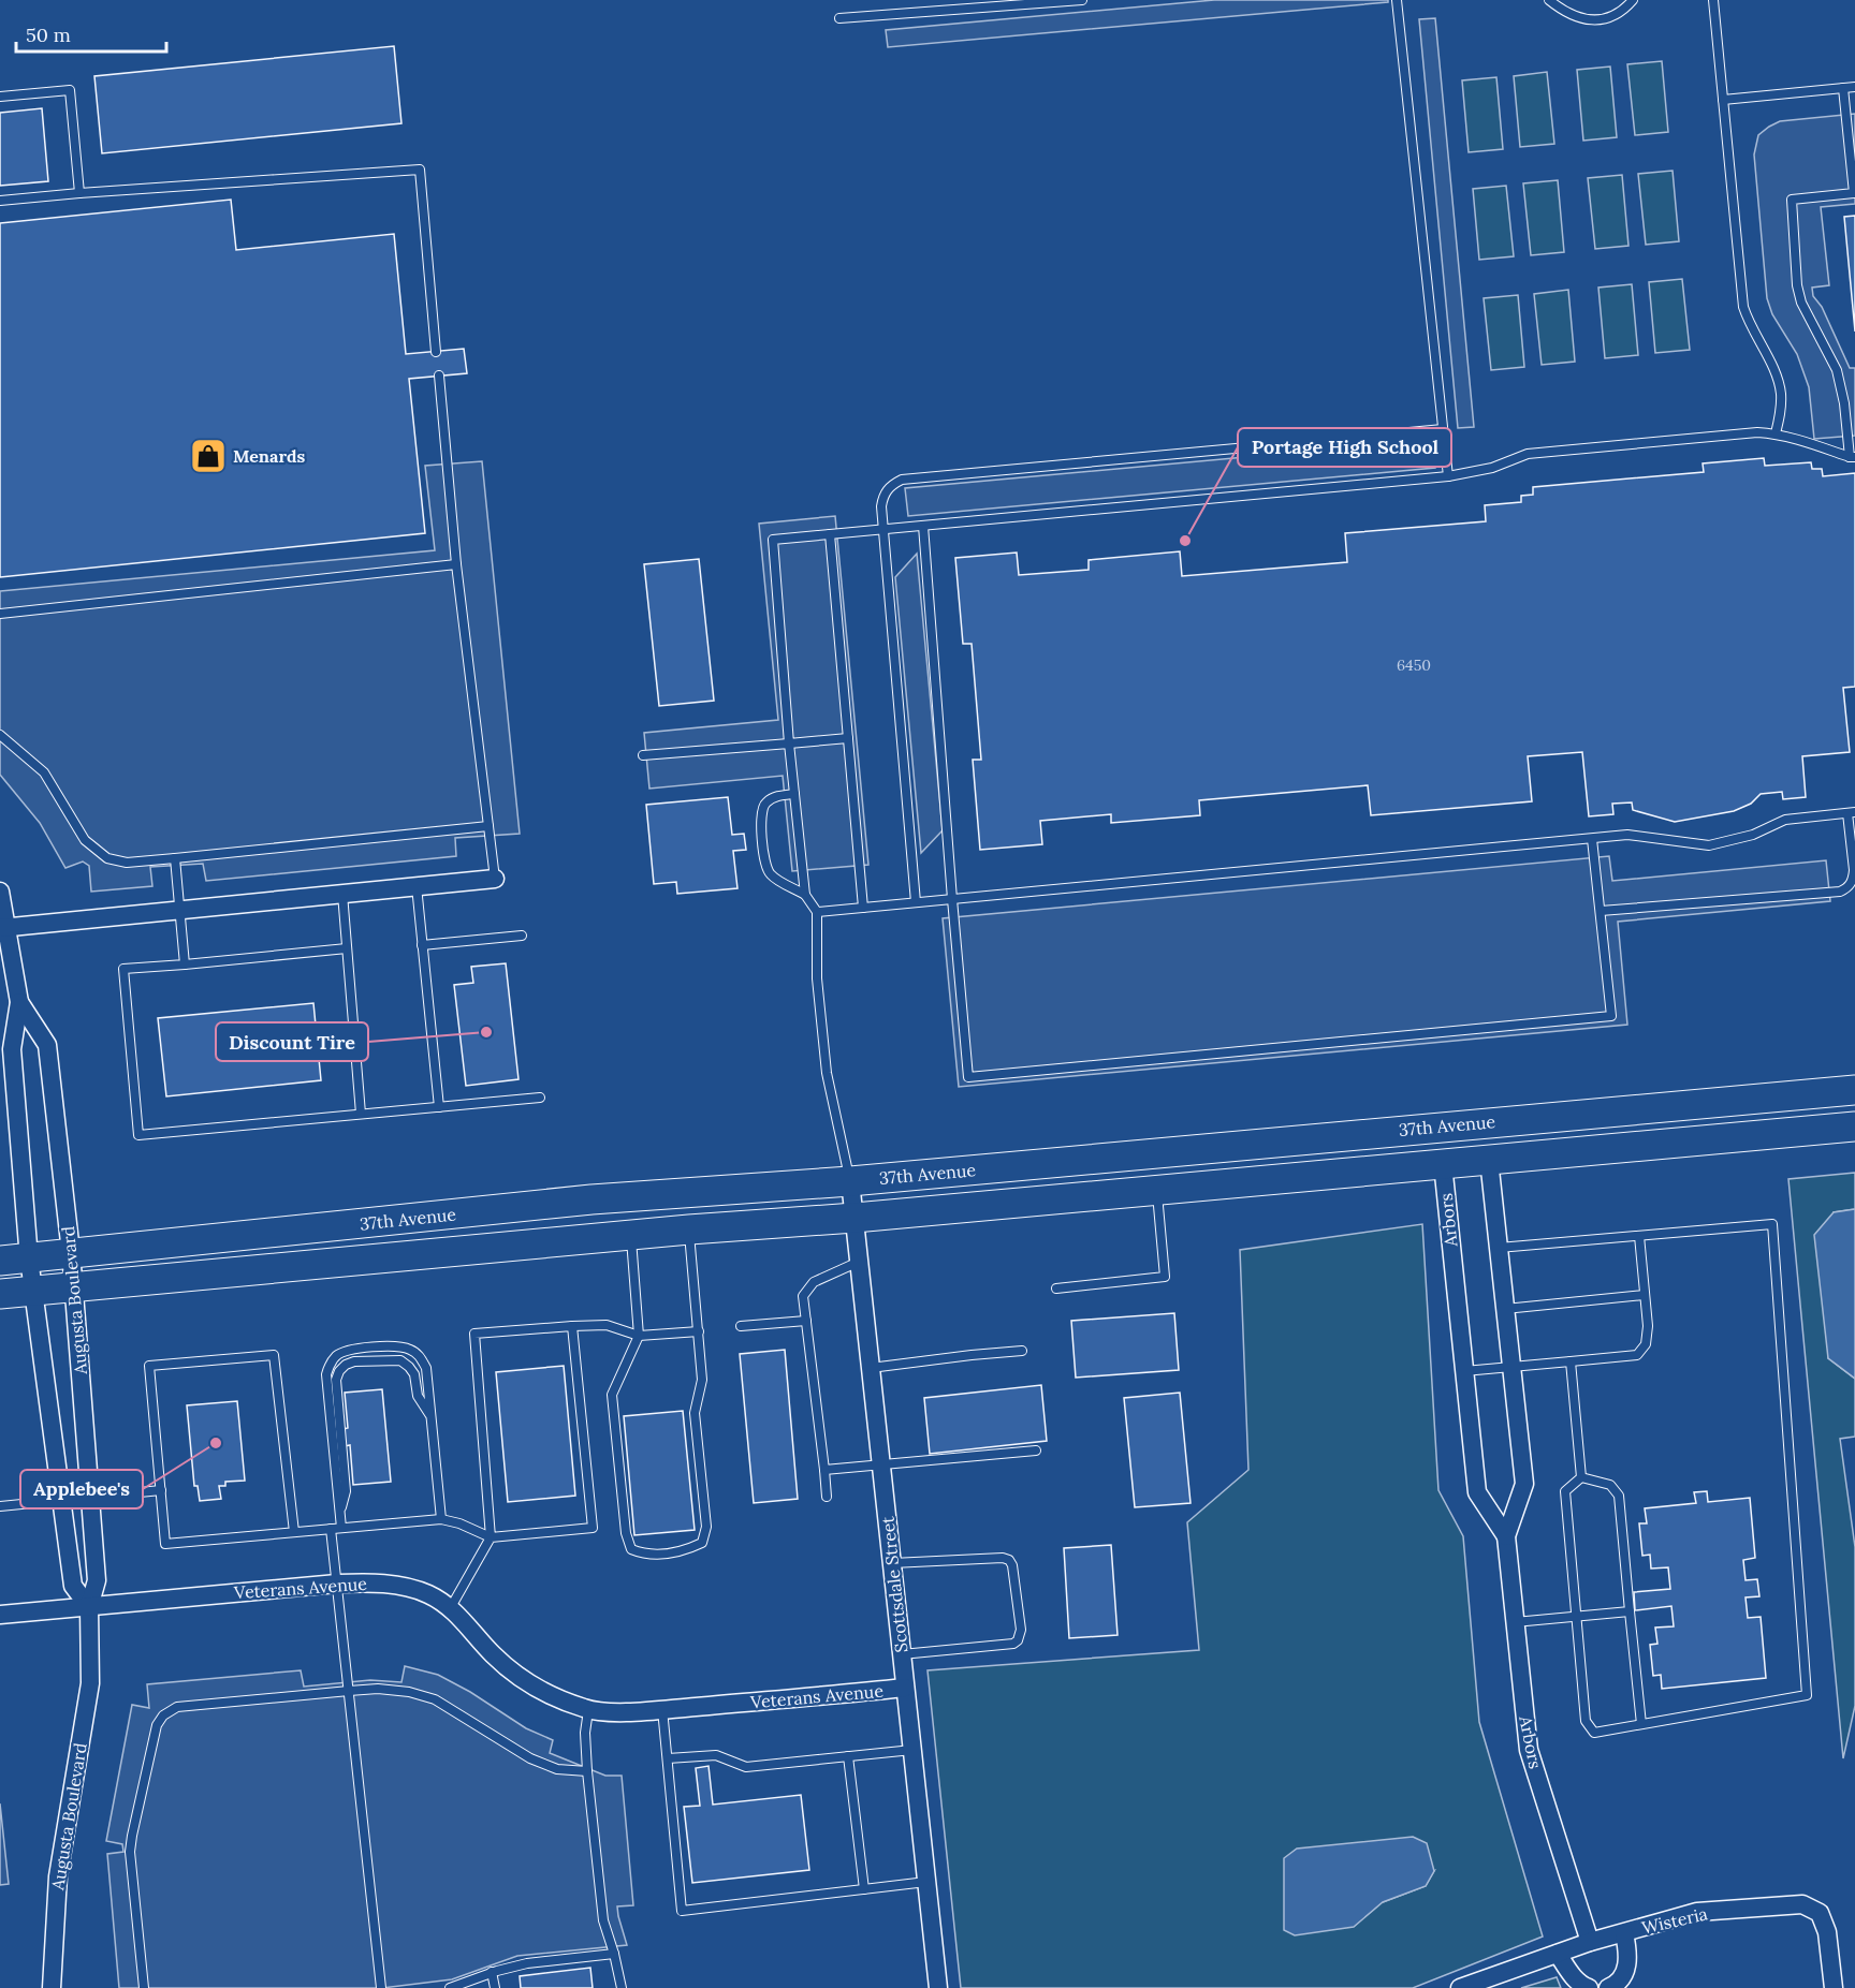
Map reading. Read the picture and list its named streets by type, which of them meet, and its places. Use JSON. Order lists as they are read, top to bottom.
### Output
{
  "streets": {
    "main road": ["37th Avenue"],
    "street": [
      "Arbors",
      "Augusta Boulevard",
      "Scottsdale Street",
      "Veterans Avenue",
      "Wisteria"
    ]
  },
  "crossings": [
    ["37th Avenue", "Arbors"],
    ["37th Avenue", "Augusta Boulevard"],
    ["37th Avenue", "Scottsdale Street"],
    ["Arbors", "Wisteria"],
    ["Augusta Boulevard", "Veterans Avenue"],
    ["Scottsdale Street", "Veterans Avenue"]
  ],
  "places": {
    "shop": ["Menards"],
    "other": ["Portage High School", "Discount Tire", "Applebee's"]
  },
  "house_numbers": ["6450"],
  "scale_bar": "50 m"
}
